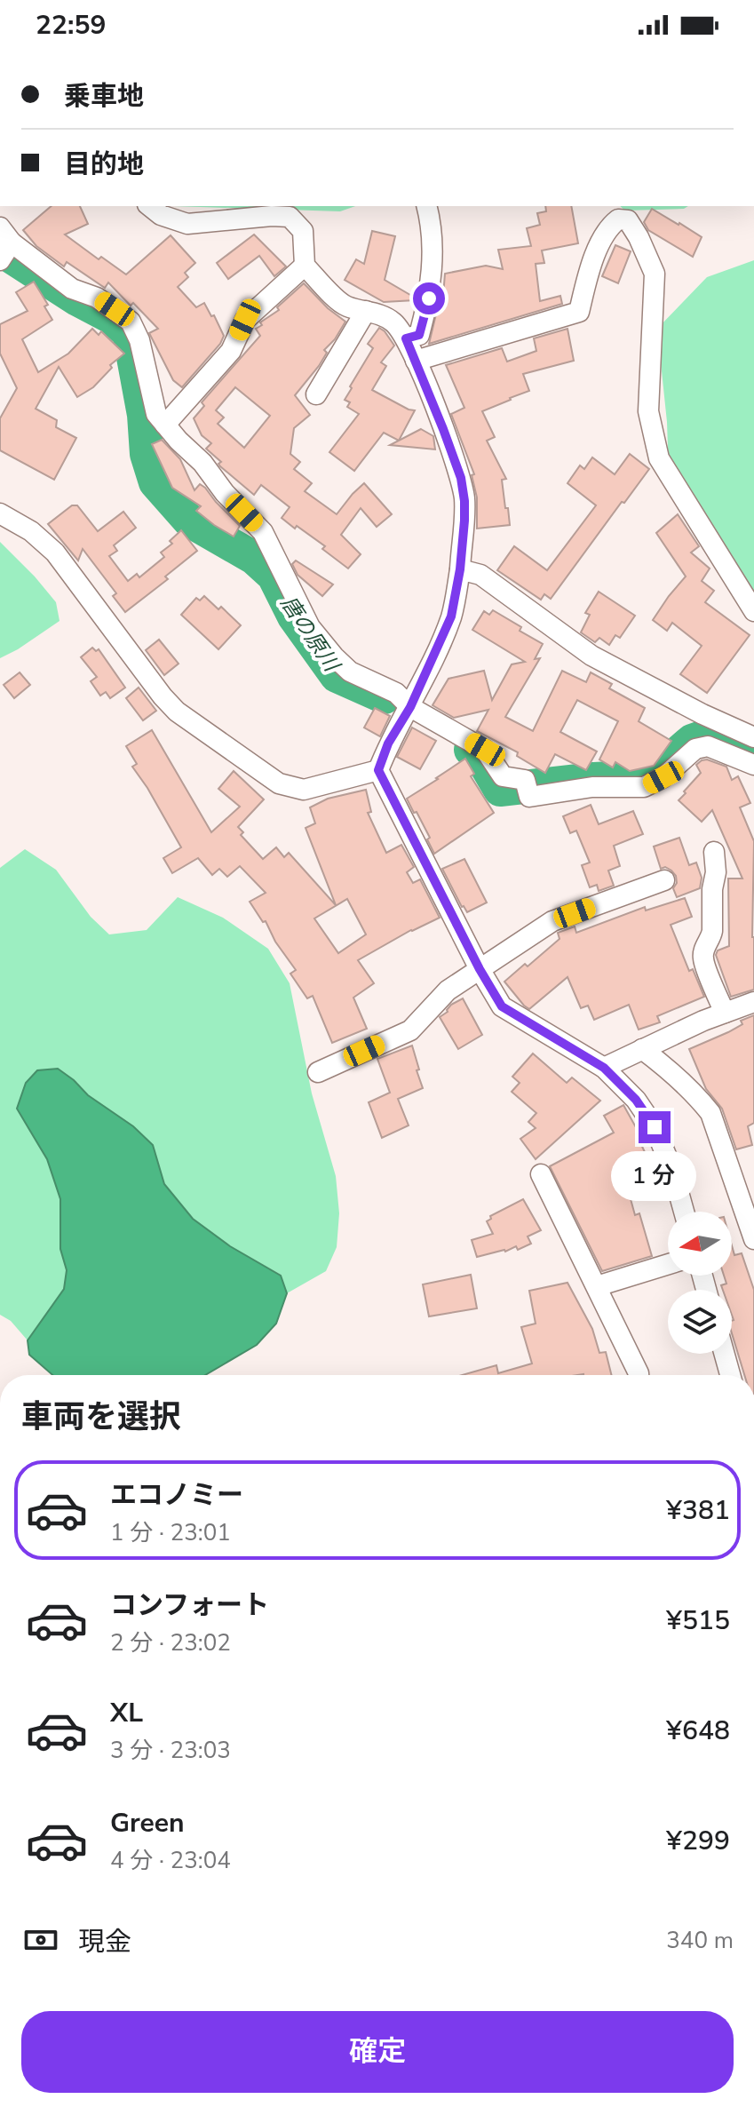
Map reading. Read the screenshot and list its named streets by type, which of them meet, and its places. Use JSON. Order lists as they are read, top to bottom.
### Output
{
  "water": ["唐の原川"],
  "north": "left",
  "page": {
    "status": "22:59",
    "banner": ["乗車地", "目的地"],
    "bubble": "1 分",
    "heading": "車両を選択",
    "list": [
      {
        "name": "エコノミー",
        "note": "1 分 · 23:01",
        "value": "¥381"
      },
      {
        "name": "コンフォート",
        "note": "2 分 · 23:02",
        "value": "¥515"
      },
      {
        "name": "XL",
        "note": "3 分 · 23:03",
        "value": "¥648"
      },
      {
        "name": "Green",
        "note": "4 分 · 23:04",
        "value": "¥299"
      }
    ],
    "pay": ["現金", "340 m"],
    "buttons": "確定"
  }
}
